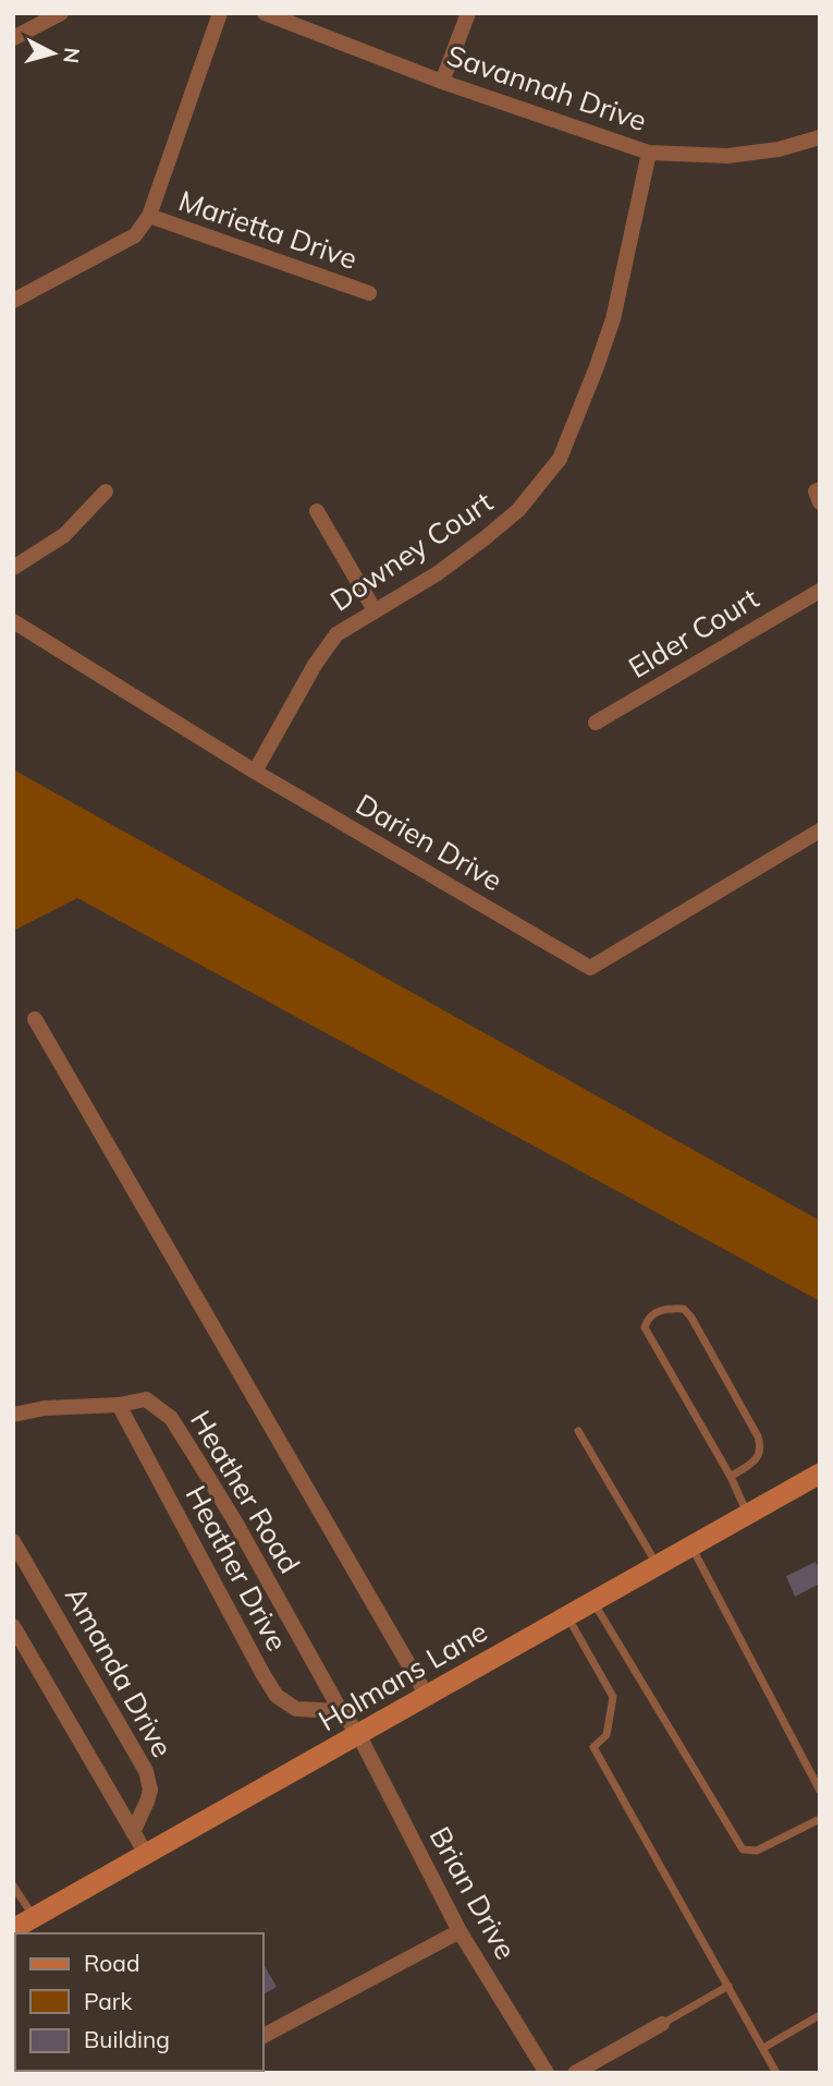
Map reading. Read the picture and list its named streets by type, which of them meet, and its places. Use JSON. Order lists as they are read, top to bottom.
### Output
{
  "streets": {
    "main road": ["Holmans Lane"],
    "street": [
      "Savannah Drive",
      "Marietta Drive",
      "Downey Court",
      "Elder Court",
      "Darien Drive",
      "Heather Road",
      "Heather Drive",
      "Amanda Drive",
      "Brian Drive"
    ]
  },
  "crossings": [
    ["Savannah Drive", "Downey Court"],
    ["Downey Court", "Darien Drive"],
    ["Heather Road", "Heather Drive"],
    ["Heather Road", "Holmans Lane"],
    ["Heather Road", "Brian Drive"],
    ["Holmans Lane", "Brian Drive"]
  ],
  "legend": ["Road", "Park", "Building"],
  "north": "right"
}
